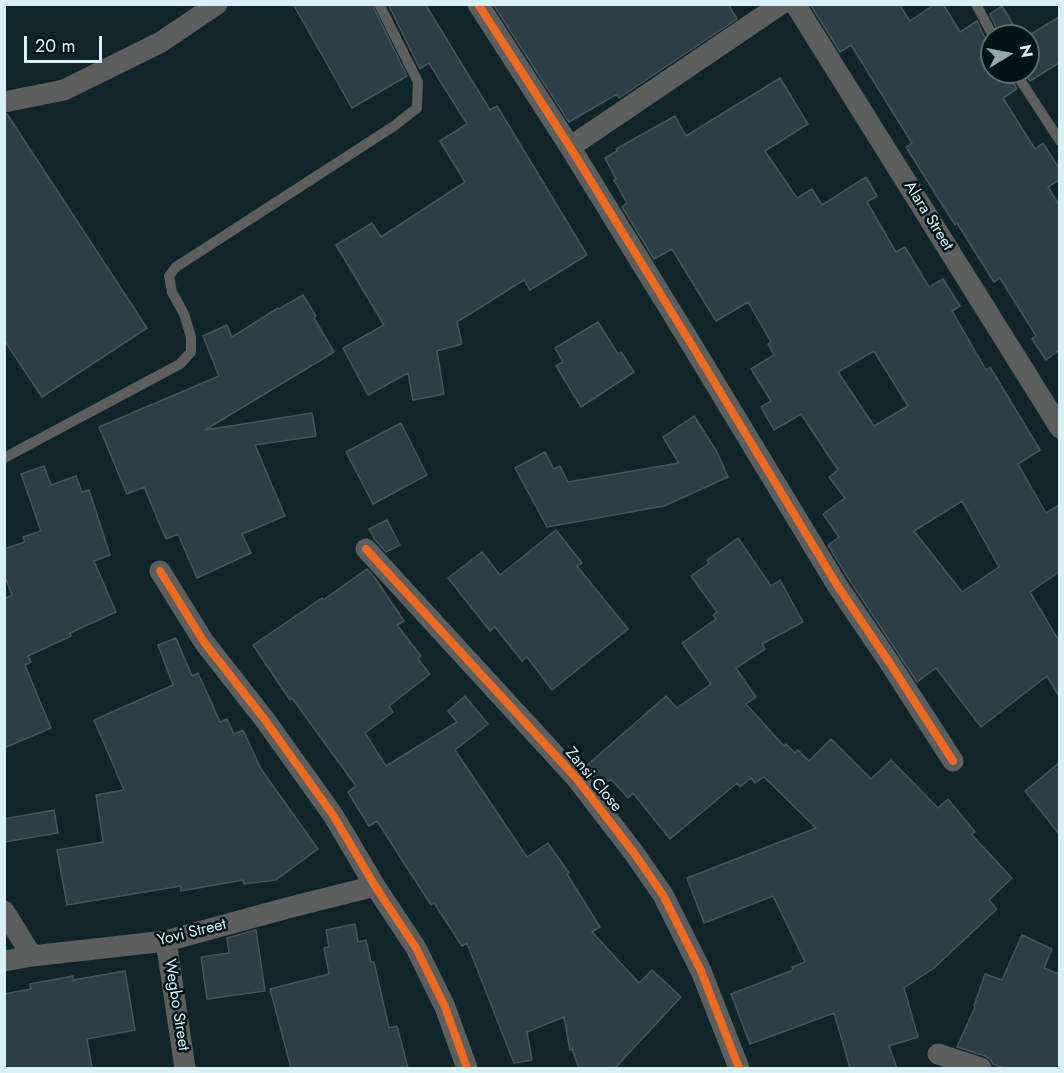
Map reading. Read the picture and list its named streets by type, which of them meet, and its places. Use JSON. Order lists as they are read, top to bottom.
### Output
{
  "streets": {
    "street": [
      "Alara Street",
      "Zansi Close",
      "Yovi Street",
      "Wegbo Street"
    ]
  },
  "crossings": [
    ["Yovi Street", "Wegbo Street"]
  ],
  "scale_bar": "20 m",
  "north": "right"
}
